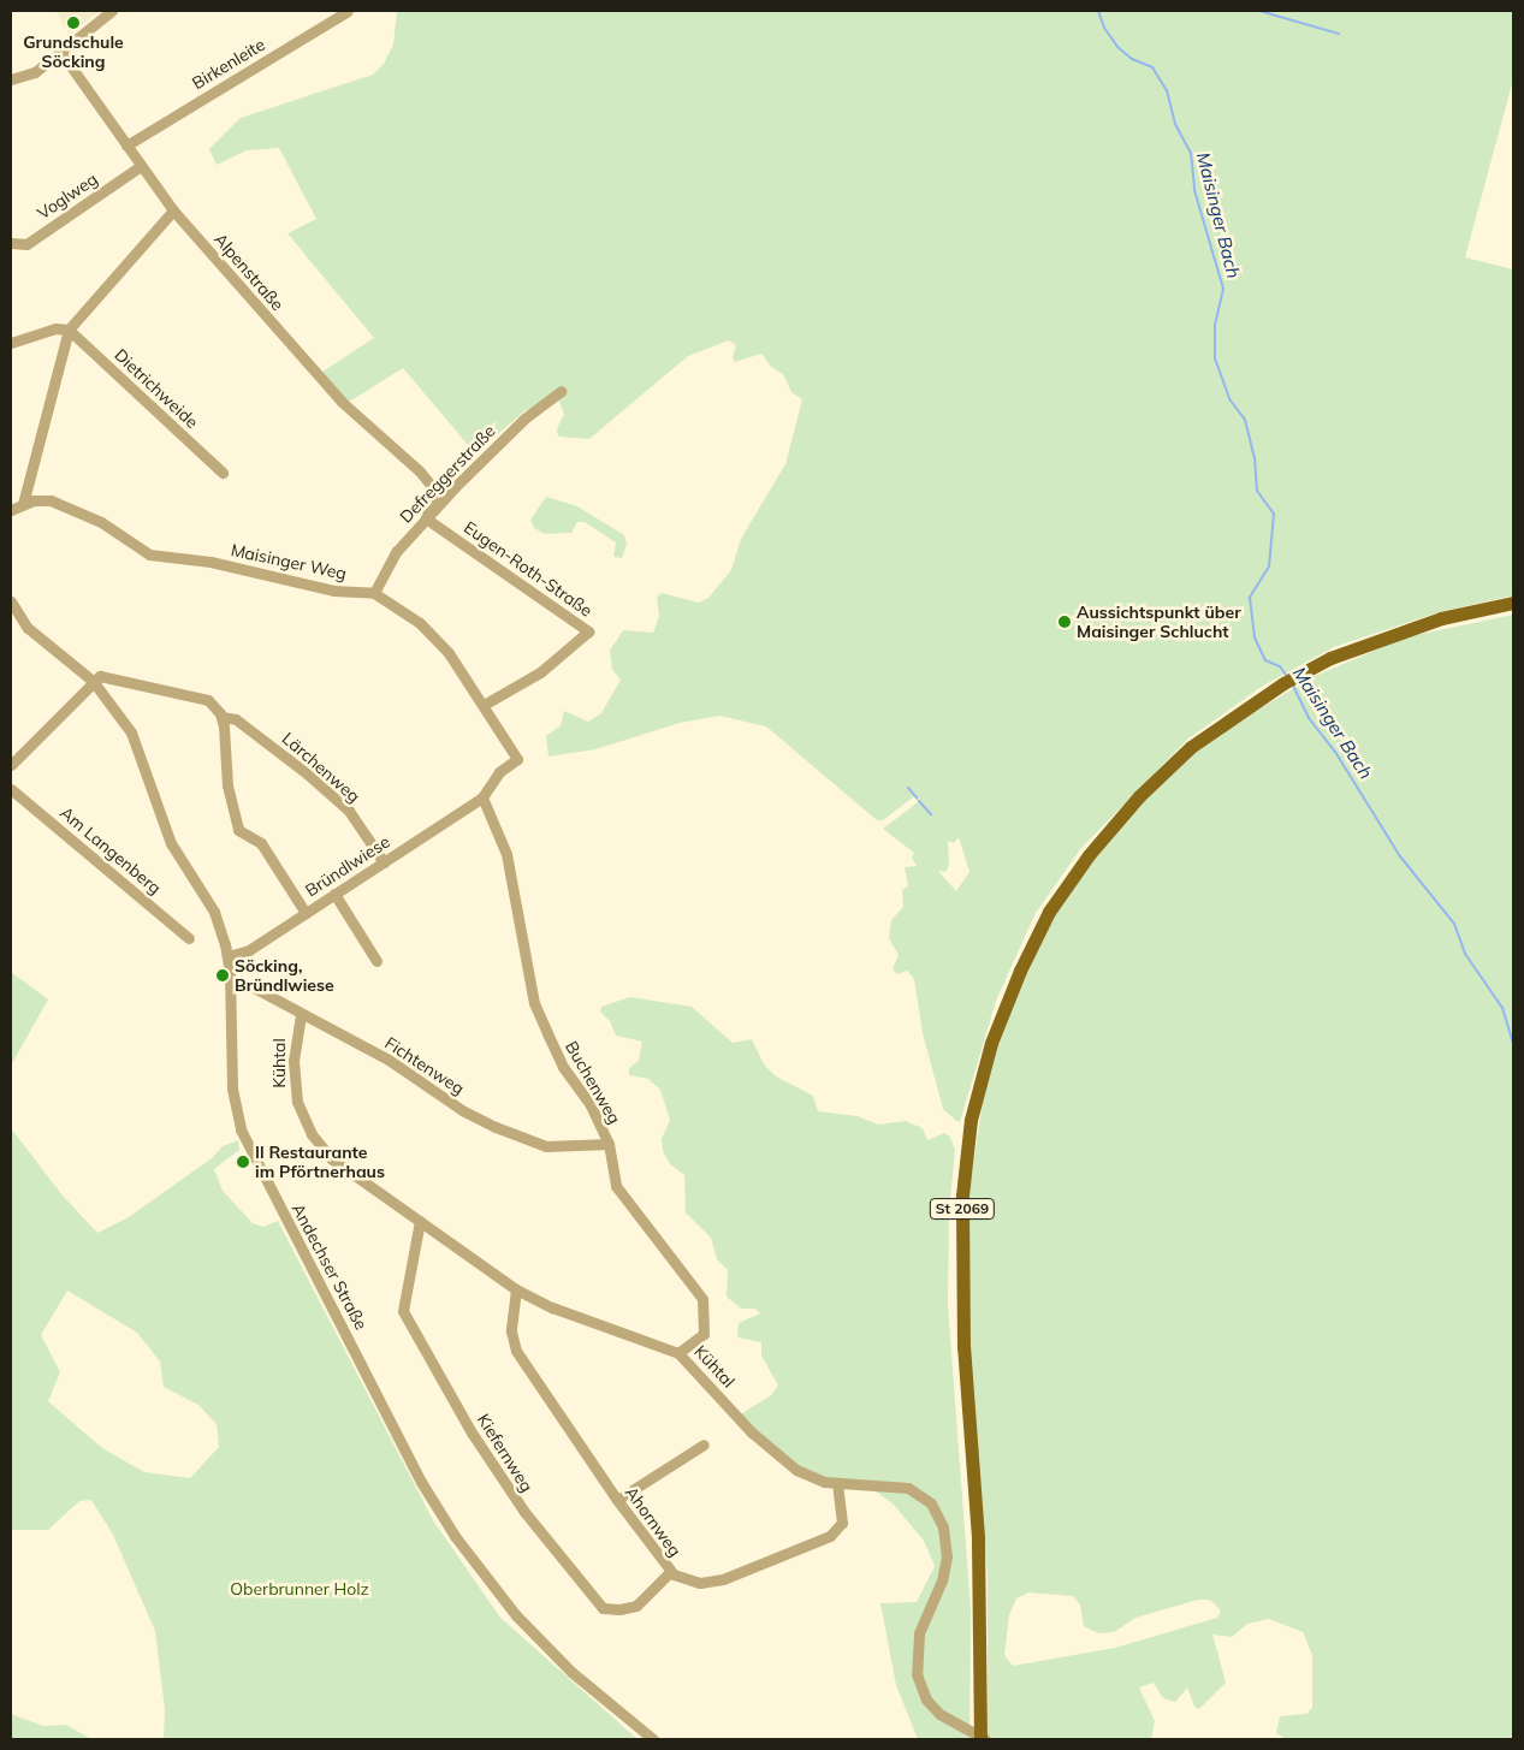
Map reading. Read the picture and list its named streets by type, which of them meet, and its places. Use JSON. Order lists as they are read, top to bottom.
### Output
{
  "streets": {
    "main road": ["St 2069"],
    "street": [
      "Birkenleite",
      "Voglweg",
      "Alpenstraße",
      "Dietrichweide",
      "Defreggerstraße",
      "Maisinger Weg",
      "Eugen-Roth-Straße",
      "Lärchenweg",
      "Am Langenberg",
      "Bründlwiese",
      "Kühtal",
      "Fichtenweg",
      "Buchenweg",
      "Andechser Straße",
      "Kiefernweg",
      "Ahornweg"
    ]
  },
  "crossings": [
    ["Birkenleite", "Alpenstraße"],
    ["Voglweg", "Alpenstraße"],
    ["Alpenstraße", "Defreggerstraße"],
    ["Alpenstraße", "Eugen-Roth-Straße"],
    ["Defreggerstraße", "Maisinger Weg"],
    ["Defreggerstraße", "Eugen-Roth-Straße"],
    ["Lärchenweg", "Bründlwiese"],
    ["Lärchenweg", "Andechser Straße"],
    ["Bründlwiese", "Buchenweg"],
    ["Bründlwiese", "Andechser Straße"],
    ["Kühtal", "Fichtenweg"],
    ["Kühtal", "Buchenweg"],
    ["Kühtal", "Kiefernweg"],
    ["Kühtal", "Ahornweg"],
    ["Fichtenweg", "Buchenweg"],
    ["Fichtenweg", "Andechser Straße"],
    ["Kiefernweg", "Ahornweg"]
  ],
  "water": ["Maisinger Bach"],
  "parks": ["Oberbrunner Holz"],
  "places": [
    "Grundschule Söcking",
    "Aussichtspunkt über Maisinger Schlucht",
    "Söcking, Bründlwiese",
    "Il Restaurante im Pförtnerhaus"
  ]
}
